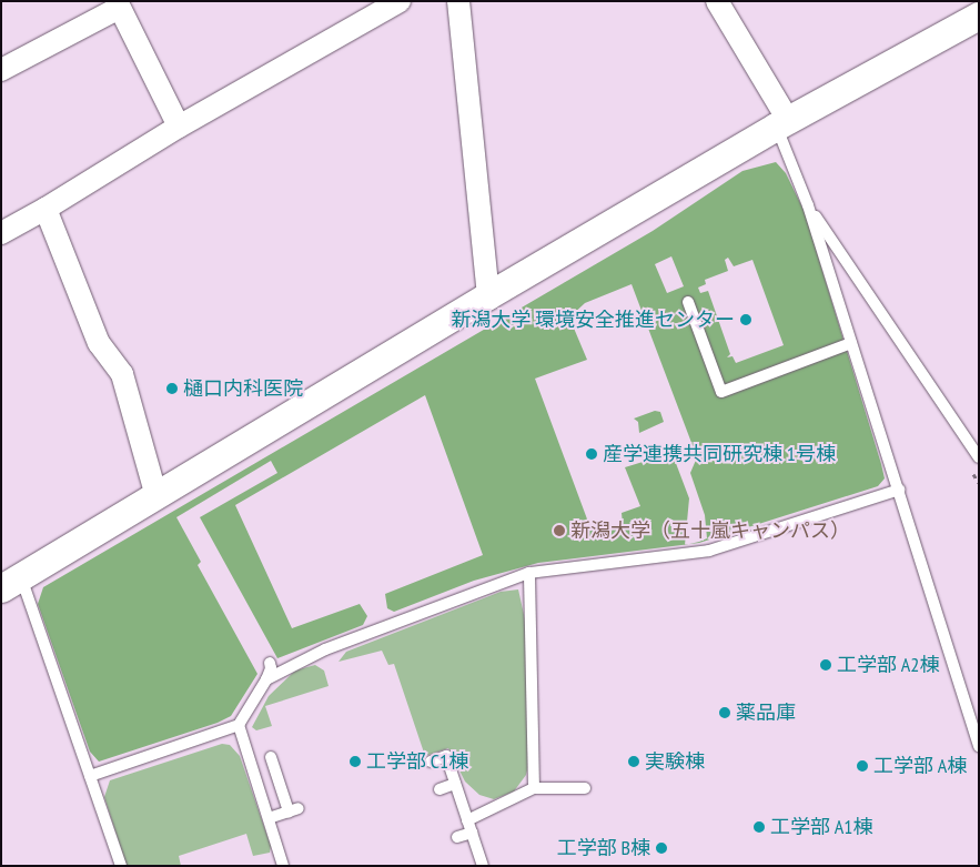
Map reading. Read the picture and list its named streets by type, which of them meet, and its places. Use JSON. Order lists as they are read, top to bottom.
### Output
{
  "places": [
    "新潟大学 環境安全推進センター",
    "樋口内科医院",
    "産学連携共同研究棟 1号棟",
    "新潟大学（五十嵐キャンパス）",
    "工学部 A2棟",
    "薬品庫",
    "工学部 C1棟",
    "実験棟",
    "工学部 A棟",
    "工学部 A1棟",
    "工学部 B棟"
  ]
}
